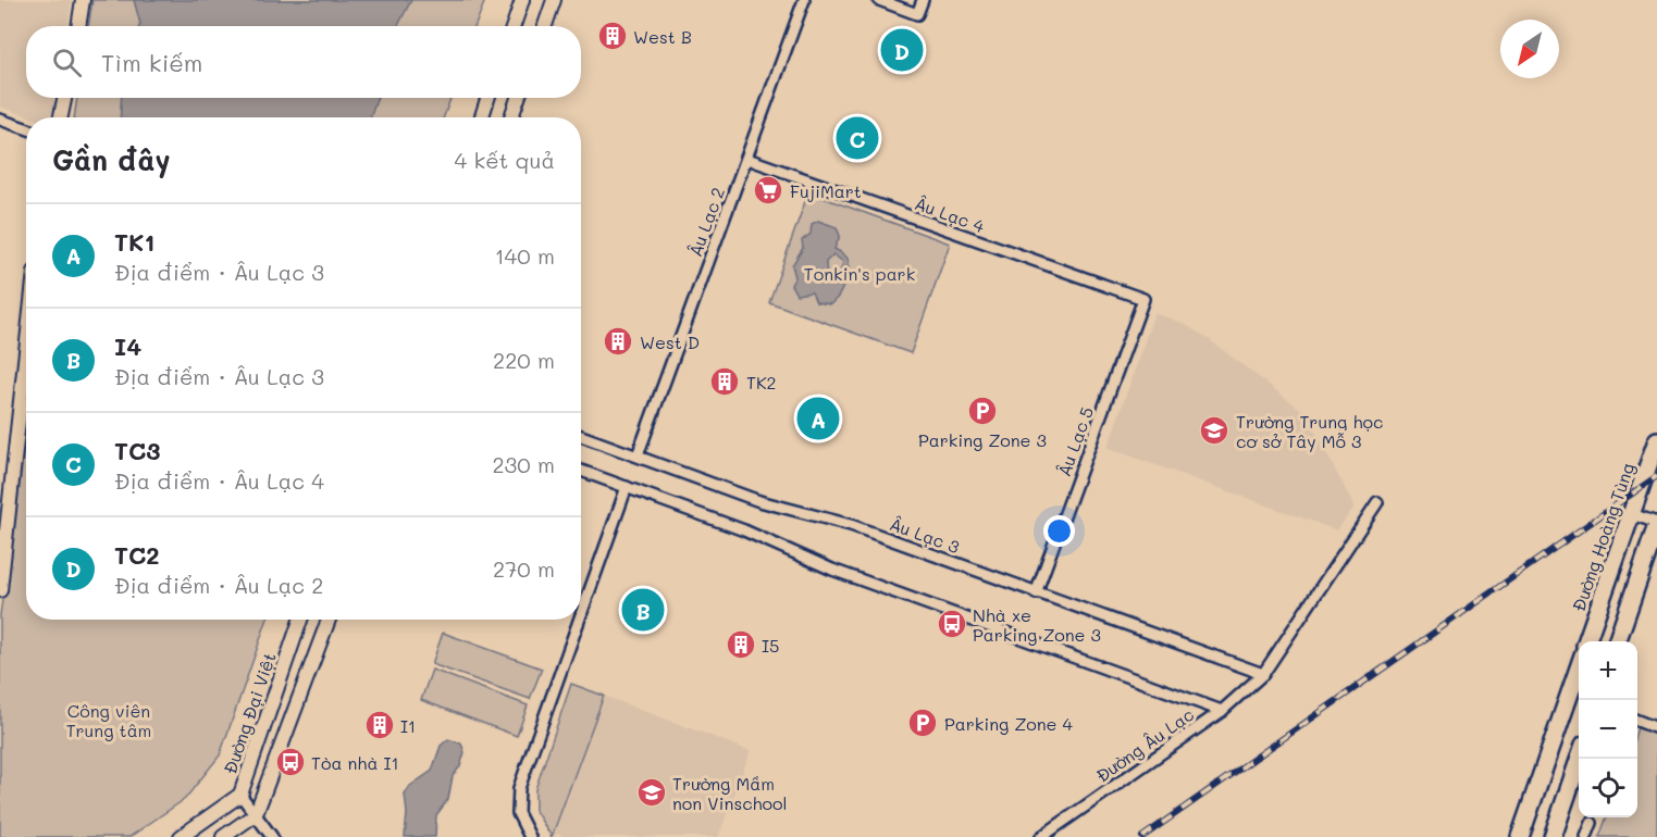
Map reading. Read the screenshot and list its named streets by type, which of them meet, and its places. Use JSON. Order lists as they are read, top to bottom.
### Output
{
  "streets": {
    "main road": ["Đường Hoàng Tùng"],
    "street": [
      "Âu Lạc 4",
      "Âu Lạc 2",
      "Âu Lạc 5",
      "Âu Lạc 3",
      "Đường Đại Việt",
      "Đường Âu Lạc"
    ]
  },
  "crossings": [
    ["Âu Lạc 4", "Âu Lạc 2"],
    ["Âu Lạc 4", "Âu Lạc 5"],
    ["Âu Lạc 2", "Âu Lạc 3"],
    ["Âu Lạc 5", "Âu Lạc 3"],
    ["Âu Lạc 3", "Đường Âu Lạc"]
  ],
  "parks": ["Tonkin's park", "Công viên Trung tâm"],
  "places": {
    "building": [
      "West B",
      "West D",
      "TK2",
      "I5",
      "I1"
    ],
    "supermarket": ["FujiMart"],
    "parking": ["Parking Zone 3", "Parking Zone 4"],
    "school or university": ["Trường Trung học cơ sở Tây Mỗ 3", "Trường Mầm non Vinschool"],
    "bus stop": ["Nhà xe Parking Zone 3", "Tòa nhà I1"]
  },
  "north": "bottom left",
  "page": {
    "pins": [
      "D",
      "C",
      "A",
      "B"
    ],
    "search": "Tìm kiếm",
    "heading": ["Gần đây", "4 kết quả"],
    "list": [
      {
        "mark": "A",
        "name": "TK1",
        "note": "Địa điểm · Âu Lạc 3",
        "value": "140 m"
      },
      {
        "mark": "B",
        "name": "I4",
        "note": "Địa điểm · Âu Lạc 3",
        "value": "220 m"
      },
      {
        "mark": "C",
        "name": "TC3",
        "note": "Địa điểm · Âu Lạc 4",
        "value": "230 m"
      },
      {
        "mark": "D",
        "name": "TC2",
        "note": "Địa điểm · Âu Lạc 2",
        "value": "270 m"
      }
    ],
    "map_buttons": ["+", "−"]
  }
}
